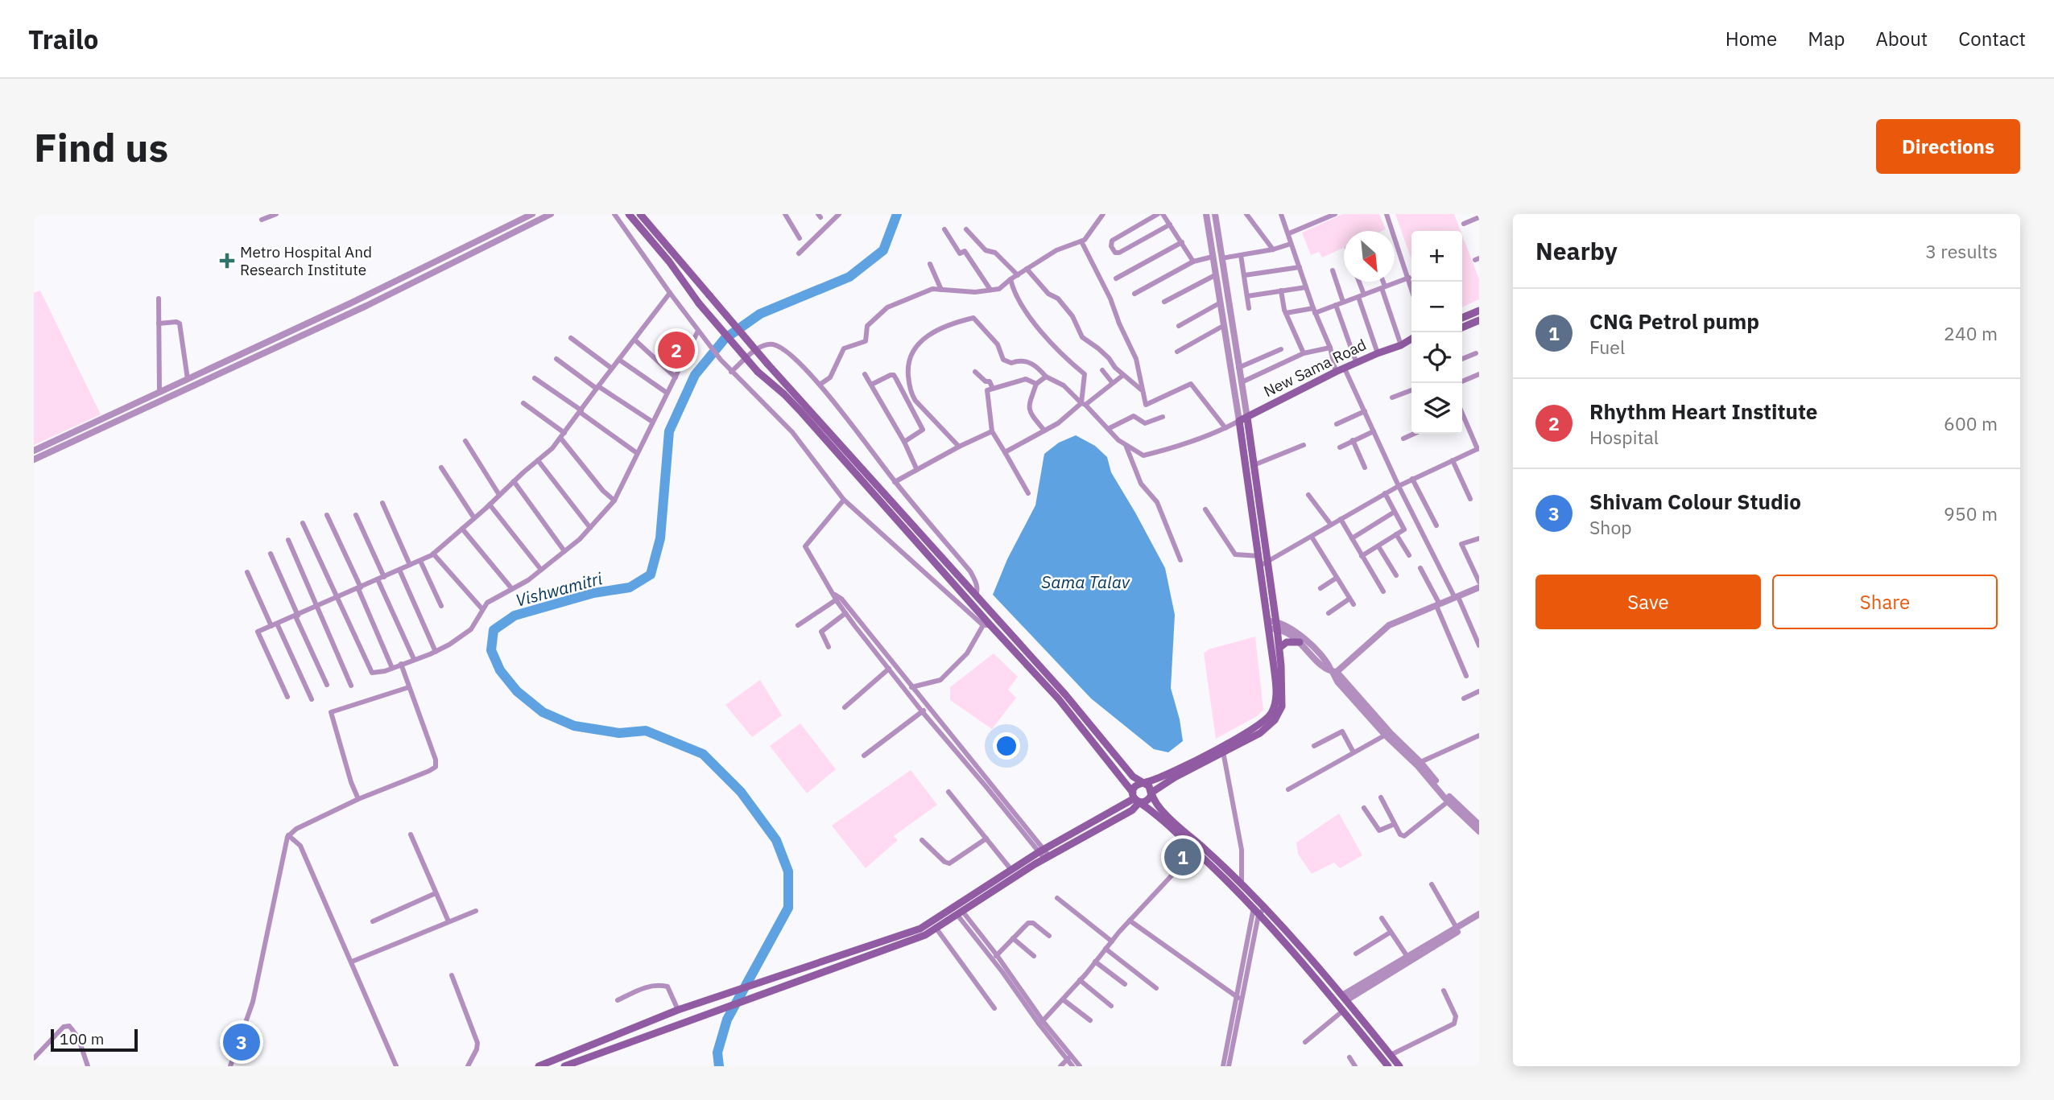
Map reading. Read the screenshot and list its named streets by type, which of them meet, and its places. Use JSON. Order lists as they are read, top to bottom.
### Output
{
  "streets": {
    "main road": ["New Sama Road"]
  },
  "water": ["Sama Talav", "Vishwamitri"],
  "places": {
    "health": ["Metro Hospital And Research Institute"]
  },
  "scale_bar": "100 m",
  "north": "bottom right",
  "page": {
    "header": "Trailo",
    "nav": [
      "Home",
      "Map",
      "About",
      "Contact"
    ],
    "buttons": [
      "Directions",
      ["Save", "Share"]
    ],
    "title": "Find us",
    "heading": ["Nearby", "3 results"],
    "map_buttons": ["+", "−"],
    "list": [
      {
        "mark": "1",
        "name": "CNG Petrol pump",
        "note": "Fuel",
        "value": "240 m"
      },
      {
        "mark": "2",
        "name": "Rhythm Heart Institute",
        "note": "Hospital",
        "value": "600 m"
      },
      {
        "mark": "3",
        "name": "Shivam Colour Studio",
        "note": "Shop",
        "value": "950 m"
      }
    ],
    "pins": ["2", "1", "3"],
    "scale": "100 m"
  }
}
